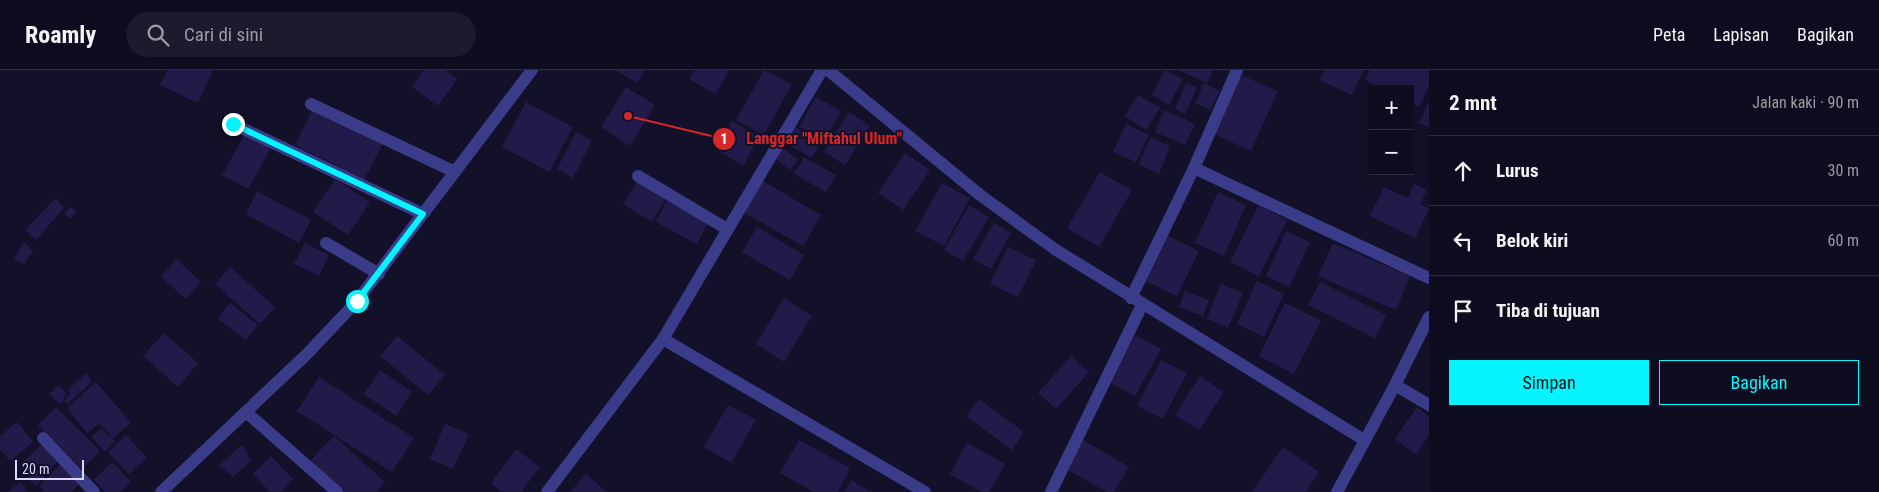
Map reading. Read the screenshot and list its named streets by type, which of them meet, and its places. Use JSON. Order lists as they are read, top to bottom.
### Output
{
  "places": ["Langgar \"Miftahul Ulum\""],
  "scale_bar": "20 m",
  "page": {
    "header": "Roamly",
    "search": "Cari di sini",
    "nav": ["Peta", "Lapisan", "Bagikan"],
    "heading": ["2 mnt", "Jalan kaki · 90 m"],
    "map_buttons": ["+", "−"],
    "list": [
      ["Lurus", "30 m"],
      ["Belok kiri", "60 m"],
      "Tiba di tujuan"
    ],
    "buttons": ["Simpan", "Bagikan"],
    "scale": "20 m"
  }
}
